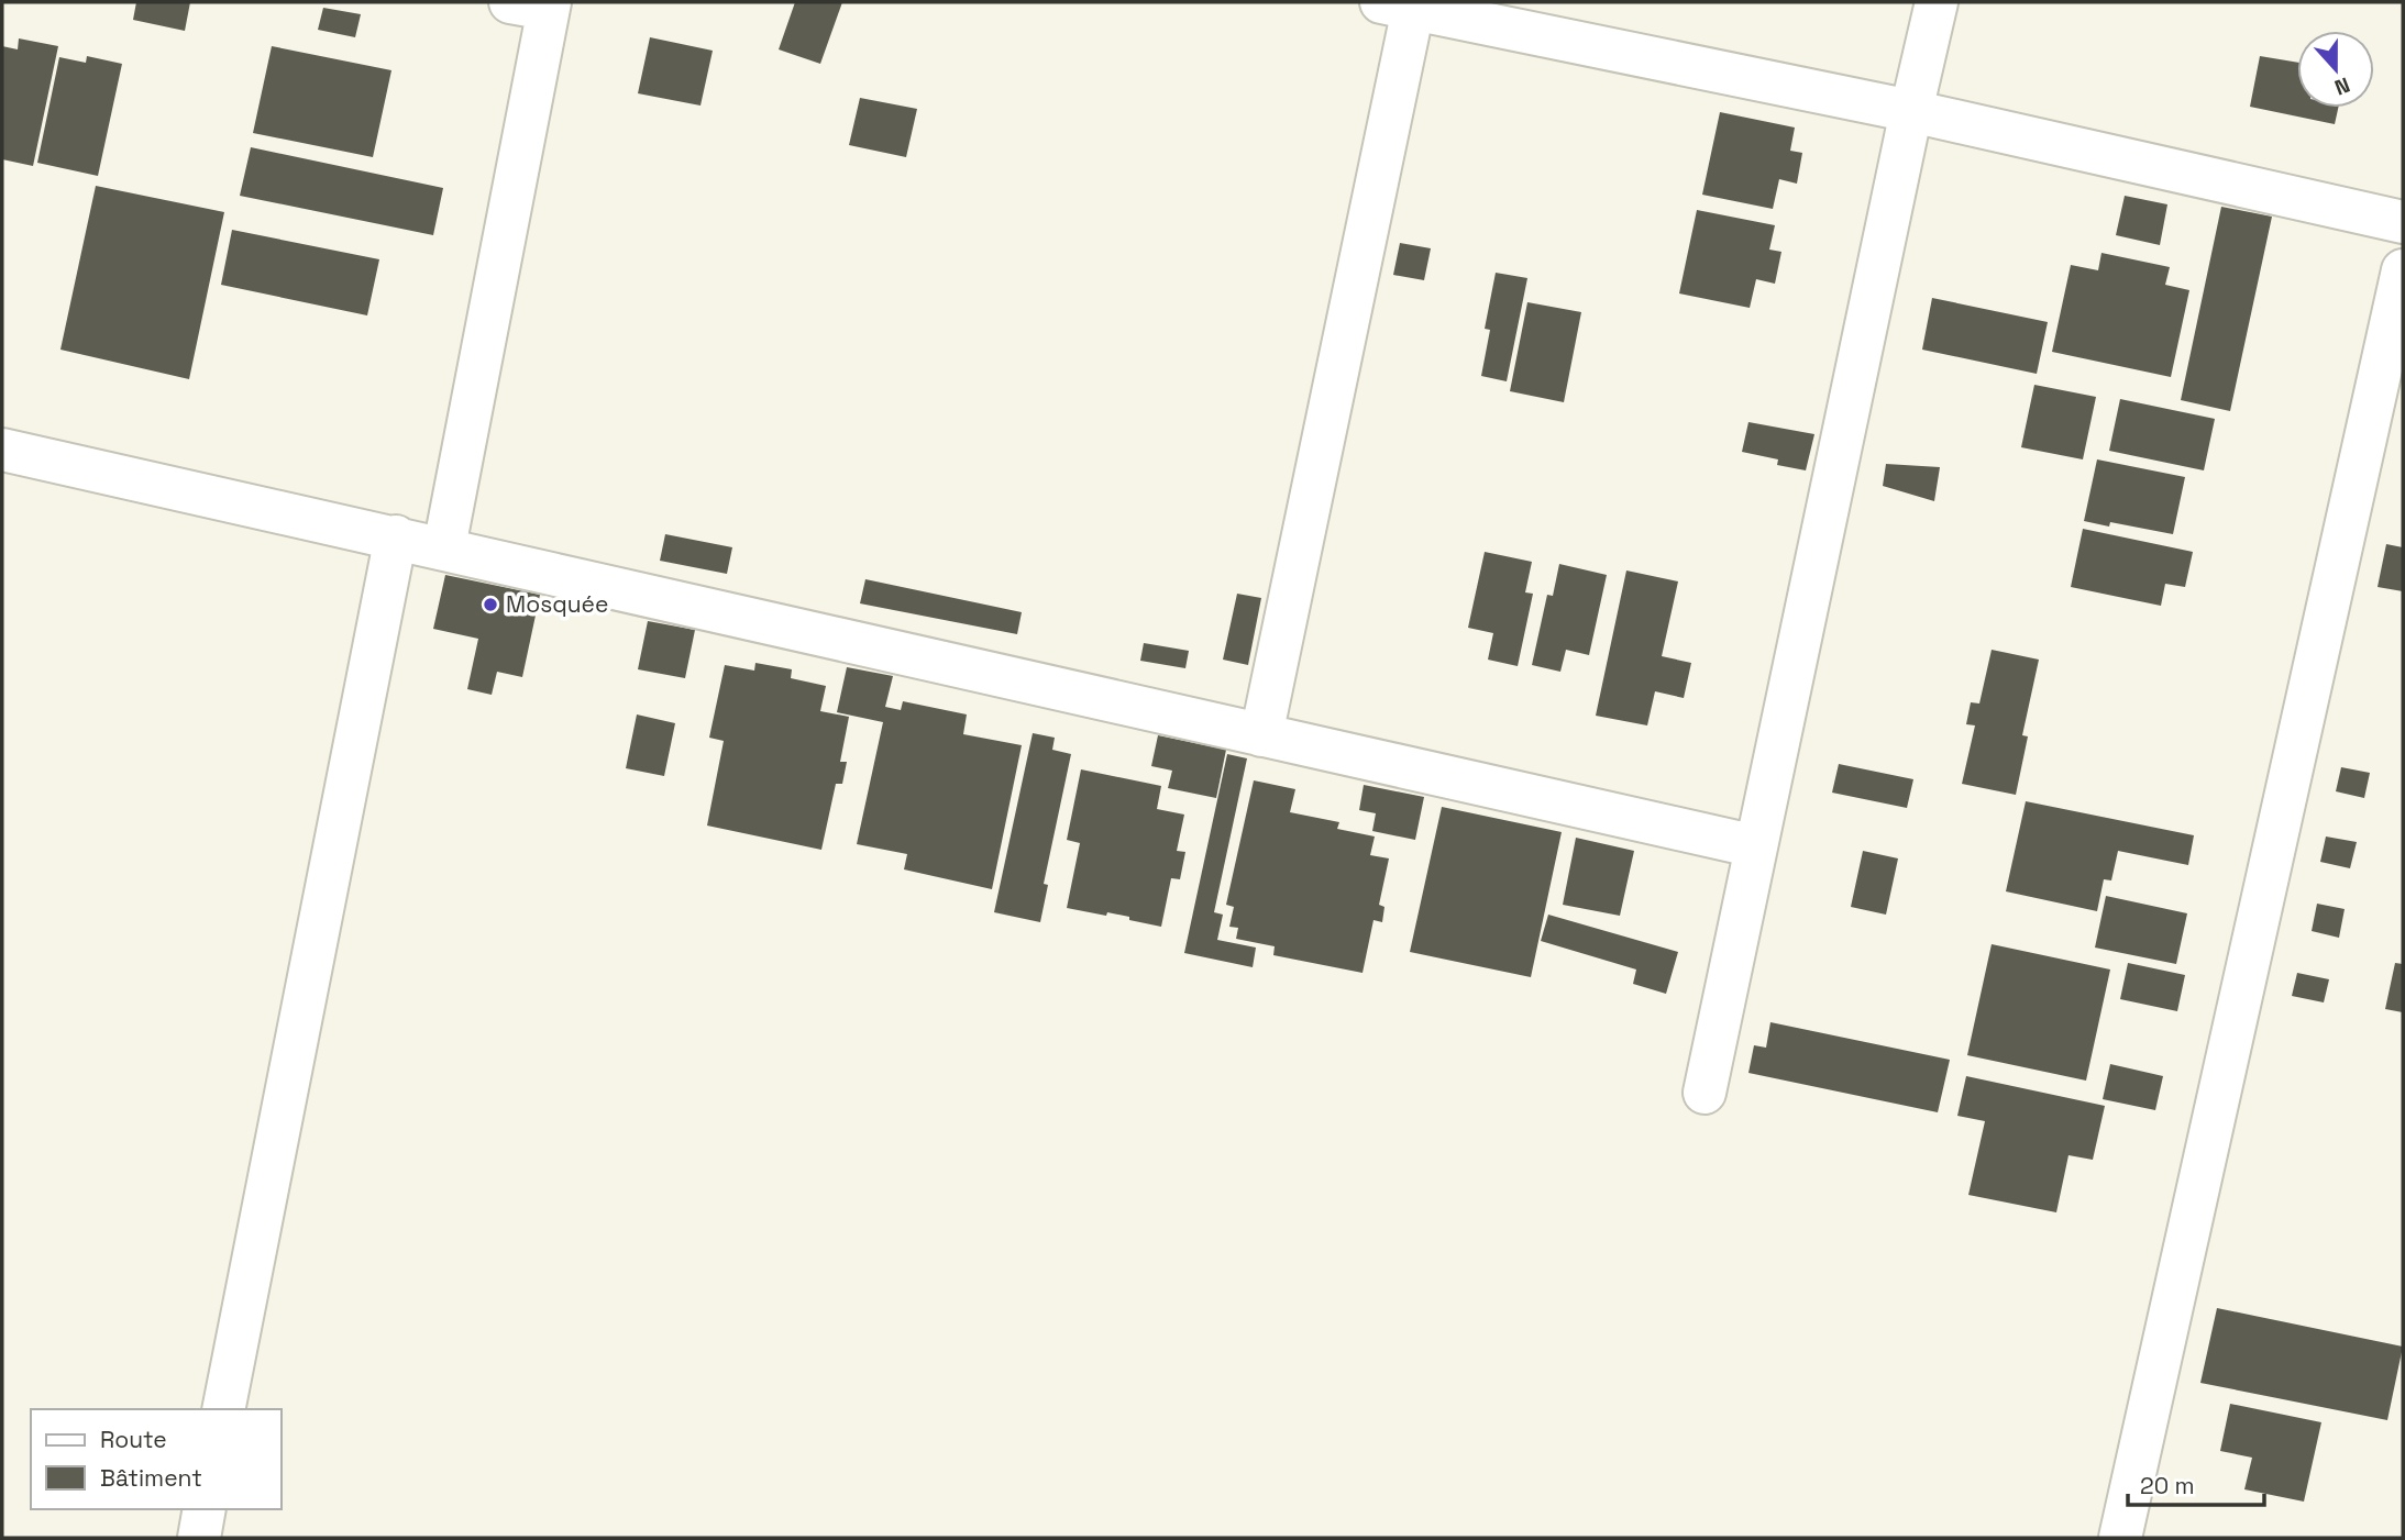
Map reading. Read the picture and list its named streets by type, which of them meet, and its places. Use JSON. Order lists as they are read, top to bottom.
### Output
{
  "places": ["Mosquée"],
  "legend": ["Route", "Bâtiment"],
  "scale_bar": "20 m",
  "north": "bottom"
}
